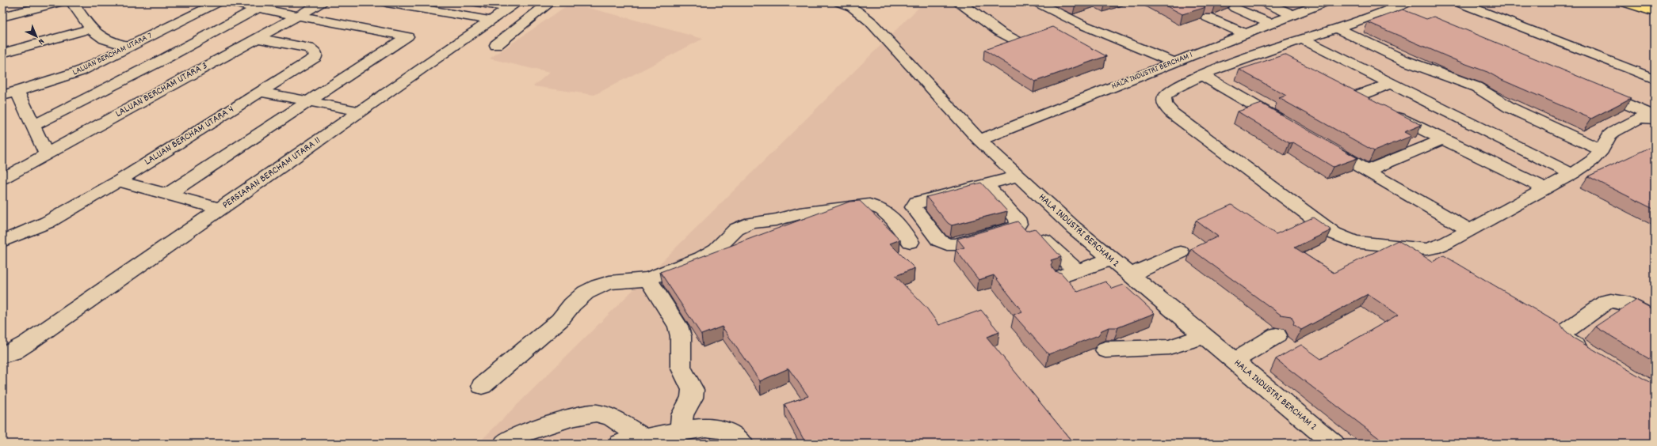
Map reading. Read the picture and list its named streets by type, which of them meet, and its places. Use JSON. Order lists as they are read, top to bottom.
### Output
{
  "streets": {
    "street": [
      "LALUAN BERCHAM UTARA 7",
      "HALA INDUSTRI BERCHAM 1",
      "LALUAN BERCHAM UTARA 3",
      "LALUAN BERCHAM UTARA 4",
      "PERSIARAN BERCHAM UTARA 11",
      "HALA INDUSTRI BERCHAM 2"
    ]
  },
  "crossings": [
    ["HALA INDUSTRI BERCHAM 1", "HALA INDUSTRI BERCHAM 2"],
    ["LALUAN BERCHAM UTARA 3", "LALUAN BERCHAM UTARA 4"]
  ],
  "north": "bottom right"
}
